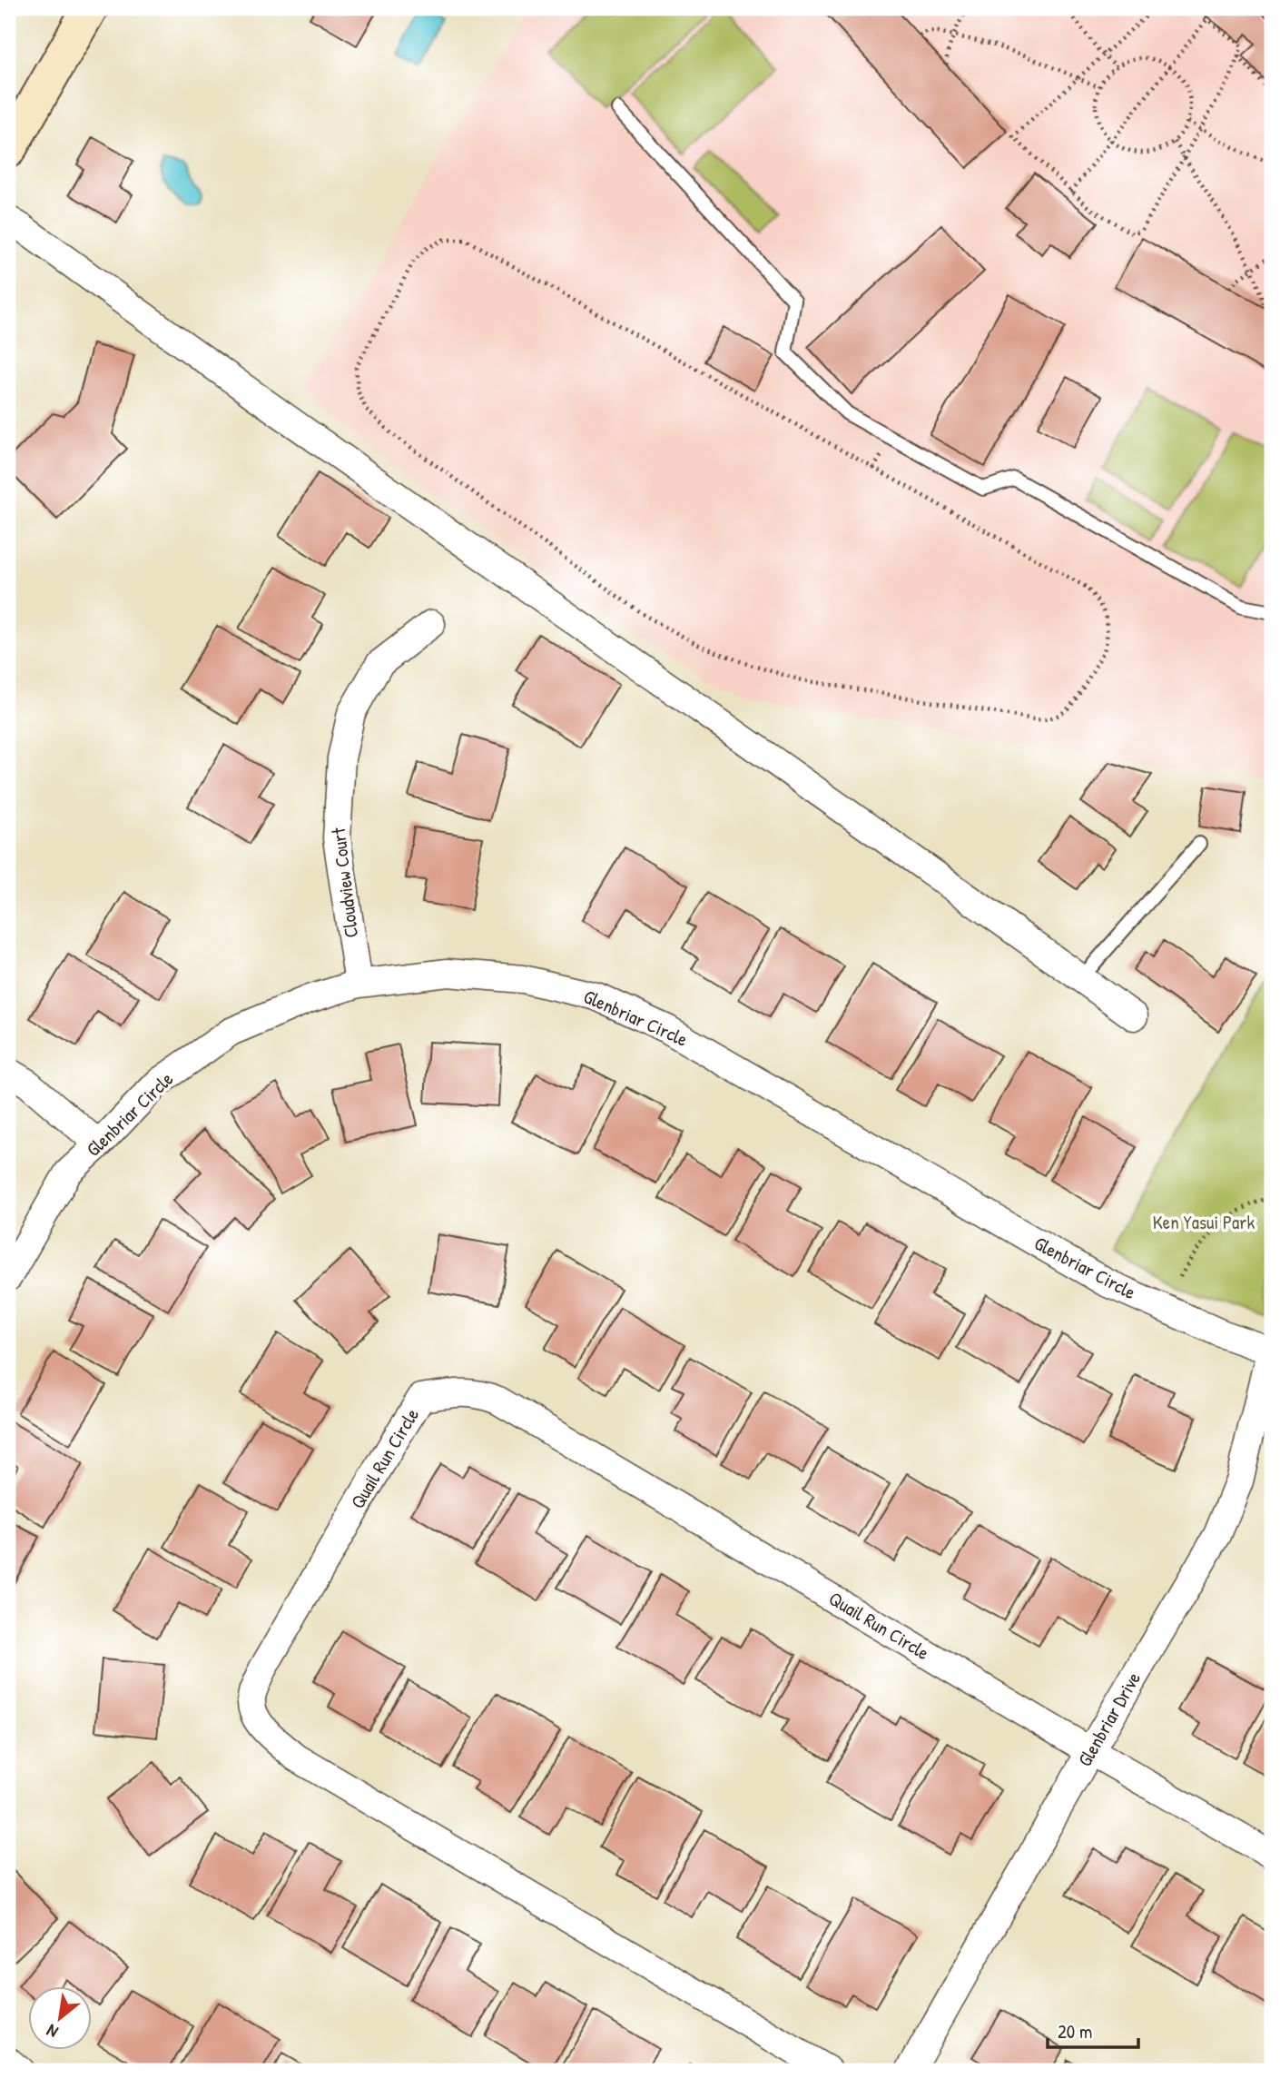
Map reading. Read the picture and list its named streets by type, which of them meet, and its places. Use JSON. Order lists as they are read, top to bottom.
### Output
{
  "streets": {
    "street": [
      "Cloudview Court",
      "Glenbriar Circle",
      "Quail Run Circle",
      "Glenbriar Drive"
    ]
  },
  "crossings": [
    ["Cloudview Court", "Glenbriar Circle"],
    ["Glenbriar Circle", "Glenbriar Drive"],
    ["Quail Run Circle", "Glenbriar Drive"]
  ],
  "parks": ["Ken Yasui Park"],
  "scale_bar": "20 m",
  "north": "bottom left"
}
